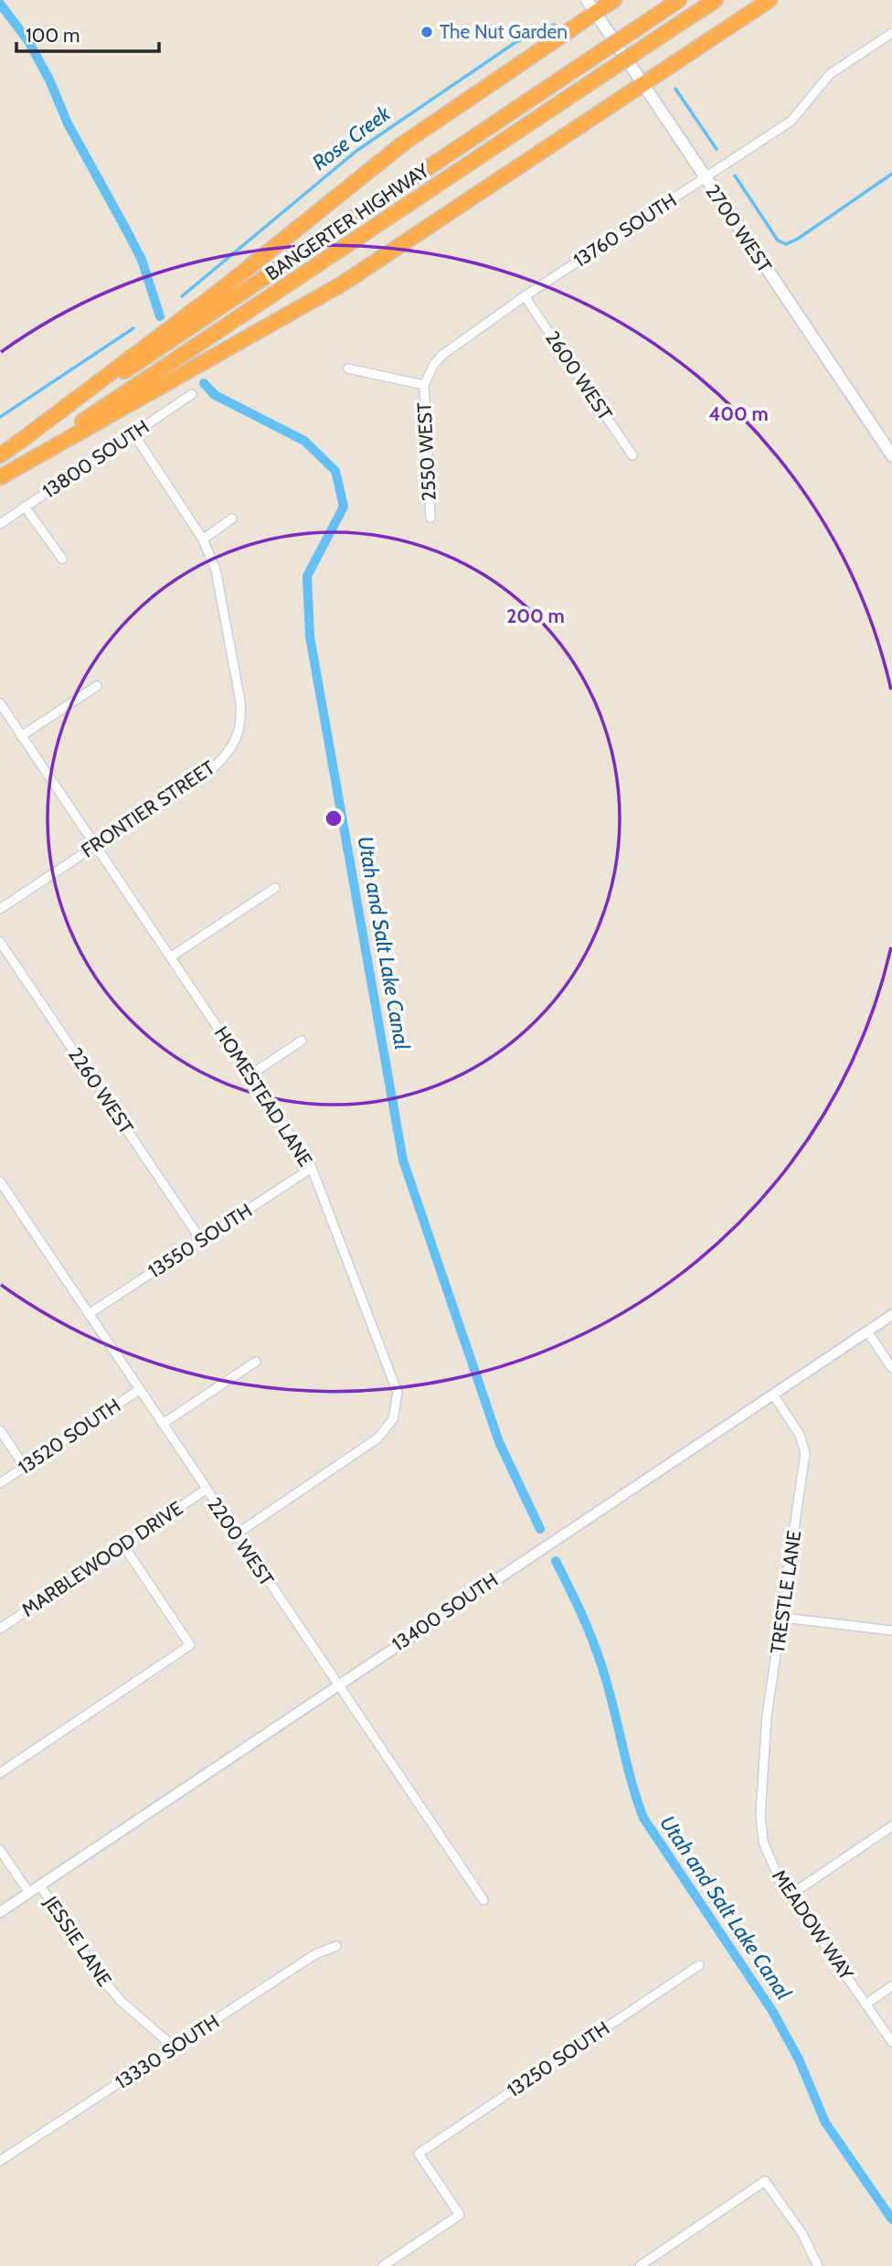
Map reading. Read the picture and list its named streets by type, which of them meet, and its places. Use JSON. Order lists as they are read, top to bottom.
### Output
{
  "streets": {
    "highway": ["BANGERTER HIGHWAY"],
    "main road": ["2700 WEST"],
    "street": [
      "13760 SOUTH",
      "2600 WEST",
      "2550 WEST",
      "13800 SOUTH",
      "FRONTIER STREET",
      "2260 WEST",
      "HOMESTEAD LANE",
      "13550 SOUTH",
      "13520 SOUTH",
      "2200 WEST",
      "MARBLEWOOD DRIVE",
      "TRESTLE LANE",
      "13400 SOUTH",
      "MEADOW WAY",
      "JESSIE LANE",
      "13330 SOUTH",
      "13250 SOUTH"
    ]
  },
  "crossings": [
    ["2700 WEST", "13760 SOUTH"],
    ["13760 SOUTH", "2600 WEST"],
    ["13760 SOUTH", "2550 WEST"],
    ["13800 SOUTH", "FRONTIER STREET"],
    ["FRONTIER STREET", "HOMESTEAD LANE"],
    ["2260 WEST", "13550 SOUTH"],
    ["HOMESTEAD LANE", "13550 SOUTH"],
    ["HOMESTEAD LANE", "2200 WEST"],
    ["13550 SOUTH", "2200 WEST"],
    ["13520 SOUTH", "2200 WEST"],
    ["2200 WEST", "MARBLEWOOD DRIVE"],
    ["2200 WEST", "13400 SOUTH"],
    ["TRESTLE LANE", "13400 SOUTH"],
    ["TRESTLE LANE", "MEADOW WAY"],
    ["13400 SOUTH", "JESSIE LANE"],
    ["JESSIE LANE", "13330 SOUTH"]
  ],
  "water": ["Rose Creek", "Utah and Salt Lake Canal"],
  "places": ["The Nut Garden"],
  "scale_bar": "100 m",
  "rings": ["400 m", "200 m"]
}
